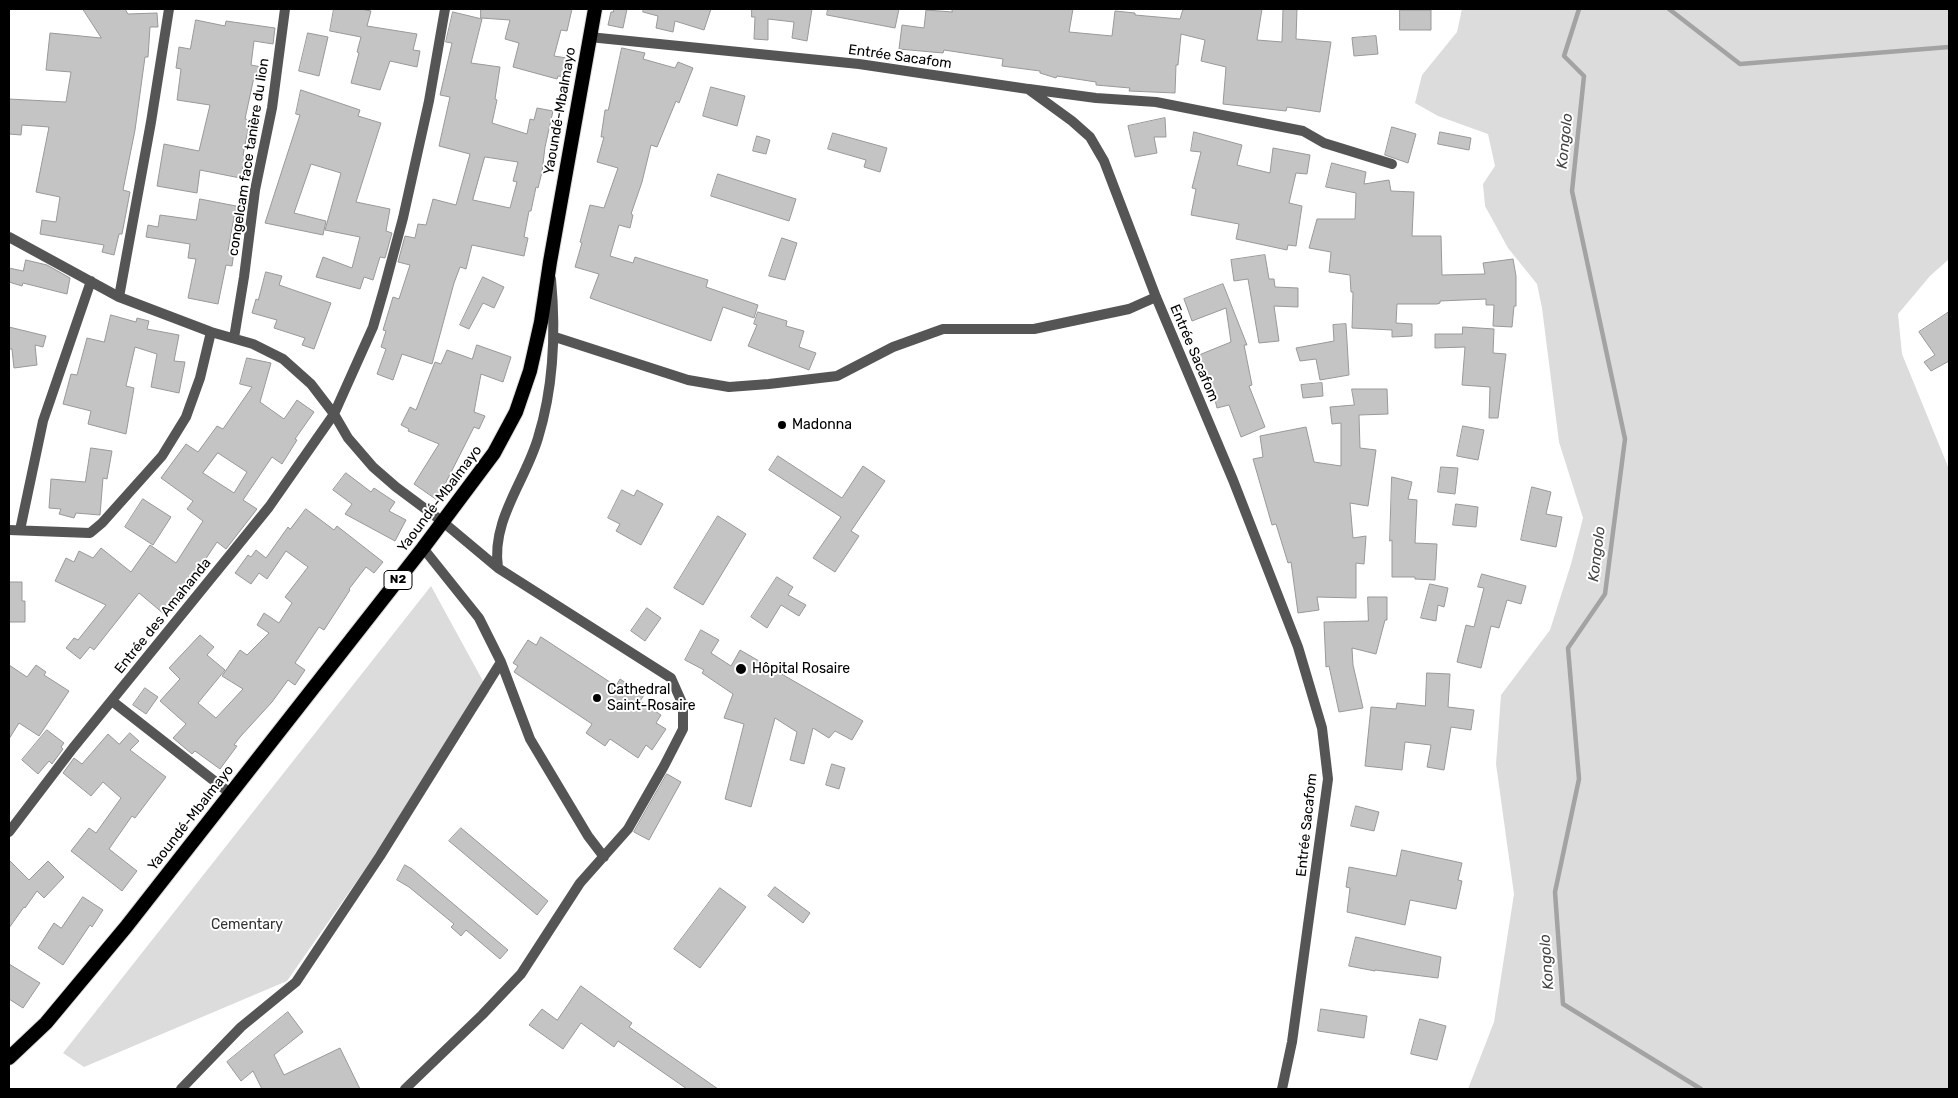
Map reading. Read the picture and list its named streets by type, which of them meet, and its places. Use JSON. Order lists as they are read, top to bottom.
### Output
{
  "streets": {
    "highway": ["Yaoundé-Mbalmayo", "N2"],
    "street": ["Entrée Sacafom", "congelcam face tanière du lion", "Entrée des Amahanda"]
  },
  "crossings": [
    ["Entrée Sacafom", "Yaoundé-Mbalmayo"]
  ],
  "water": ["Kongolo"],
  "parks": ["Cementary"],
  "places": ["Madonna", "Hôpital Rosaire", "Cathedral Saint-Rosaire"]
}
